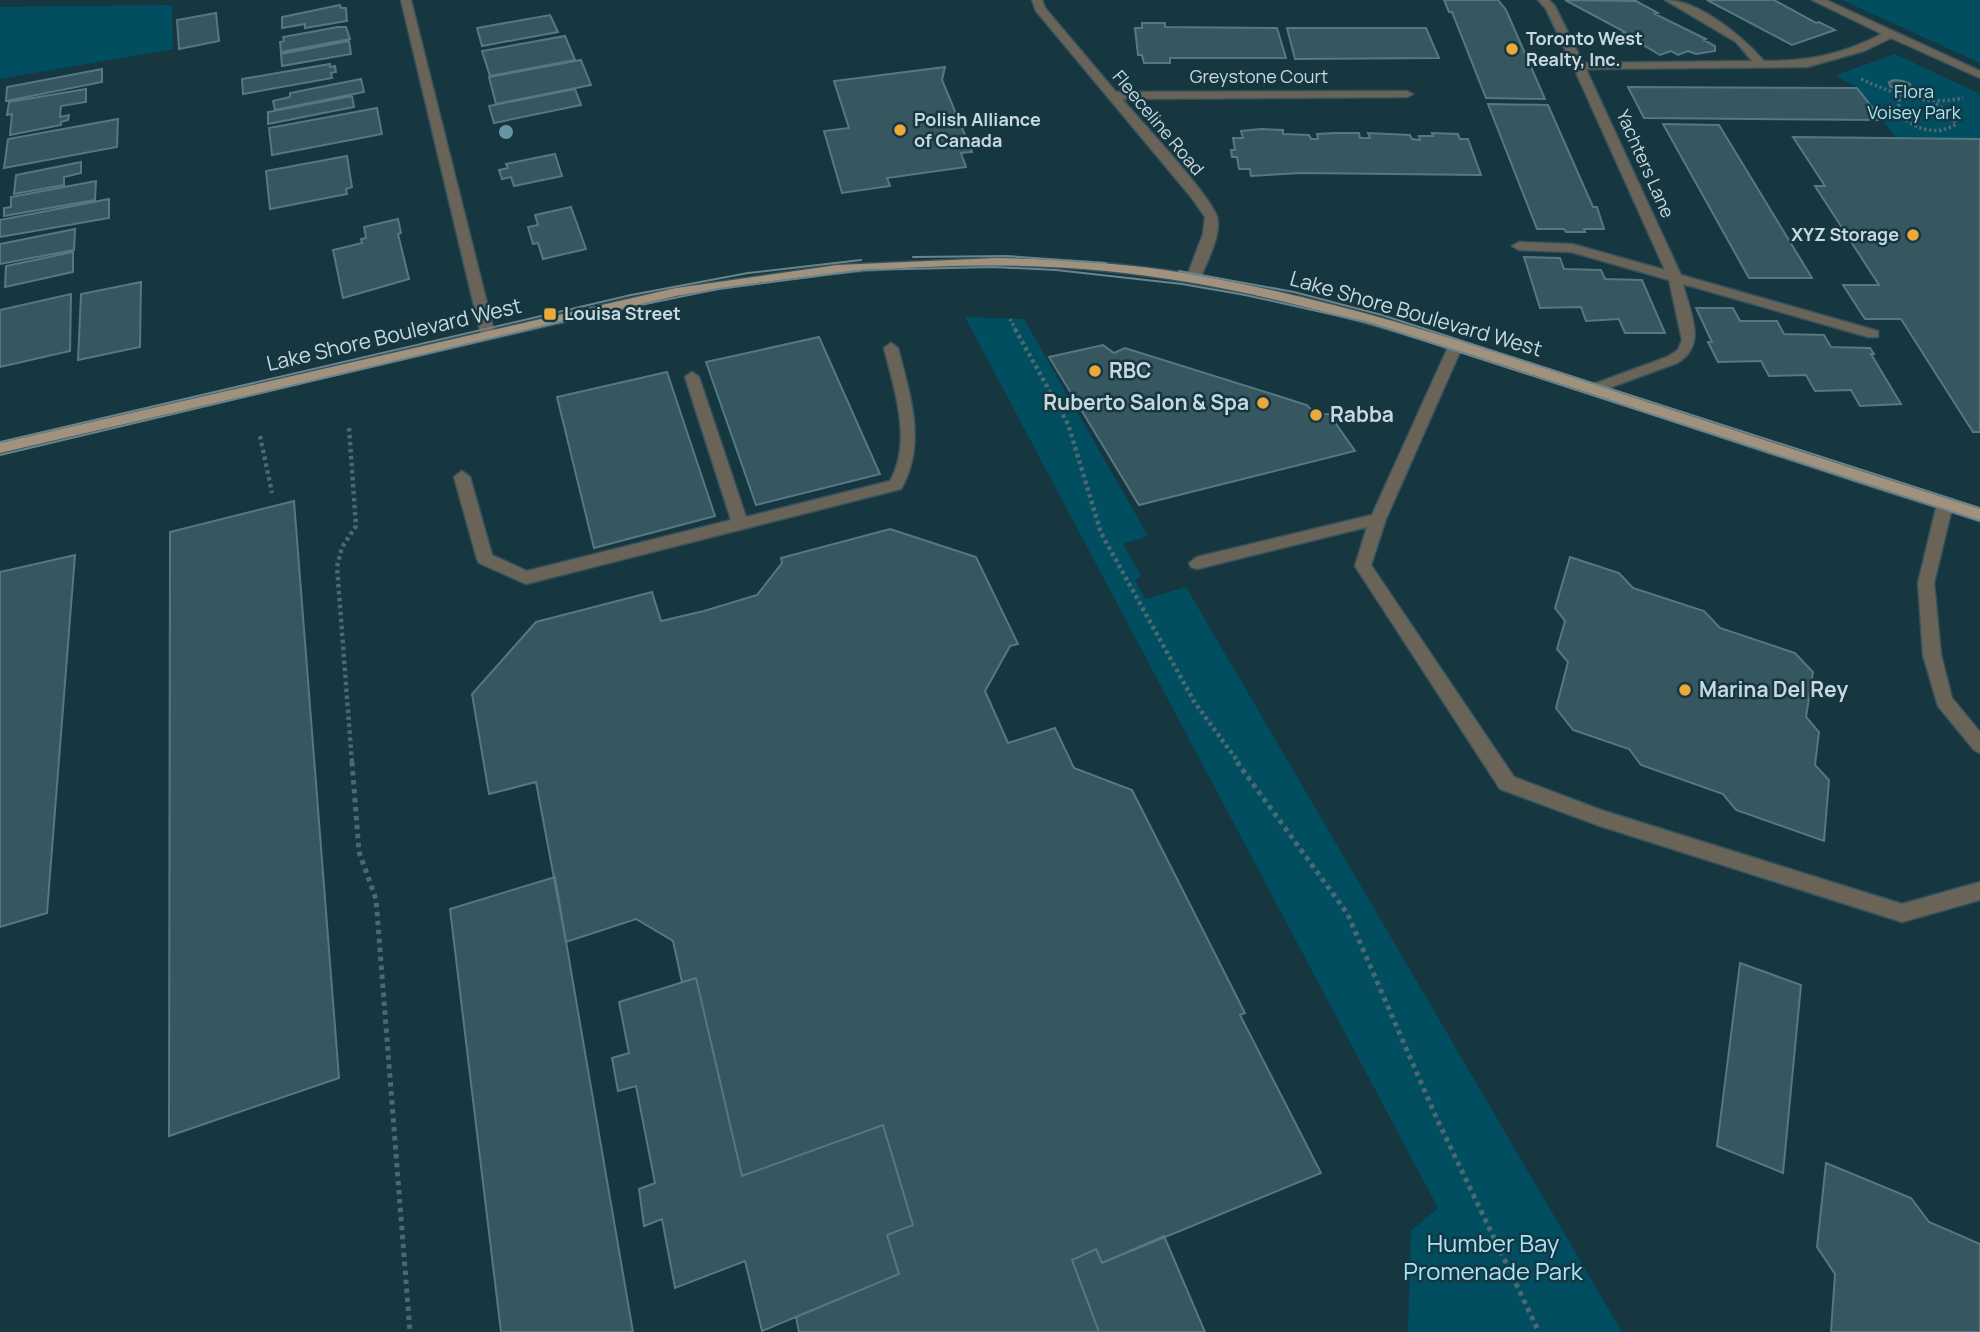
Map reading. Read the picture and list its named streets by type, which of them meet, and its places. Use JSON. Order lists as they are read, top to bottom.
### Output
{
  "streets": {
    "main road": ["Lake Shore Boulevard West"],
    "street": ["Greystone Court", "Fleeceline Road", "Yachters Lane"]
  },
  "crossings": [
    ["Greystone Court", "Fleeceline Road"],
    ["Fleeceline Road", "Lake Shore Boulevard West"],
    ["Yachters Lane", "Lake Shore Boulevard West"]
  ],
  "parks": ["Flora Voisey Park", "Humber Bay Promenade Park"],
  "places": {
    "other": [
      "Toronto West Realty, Inc.",
      "Polish Alliance of Canada",
      "XYZ Storage",
      "RBC",
      "Ruberto Salon & Spa",
      "Rabba",
      "Marina Del Rey"
    ],
    "transit": ["Louisa Street"]
  }
}
